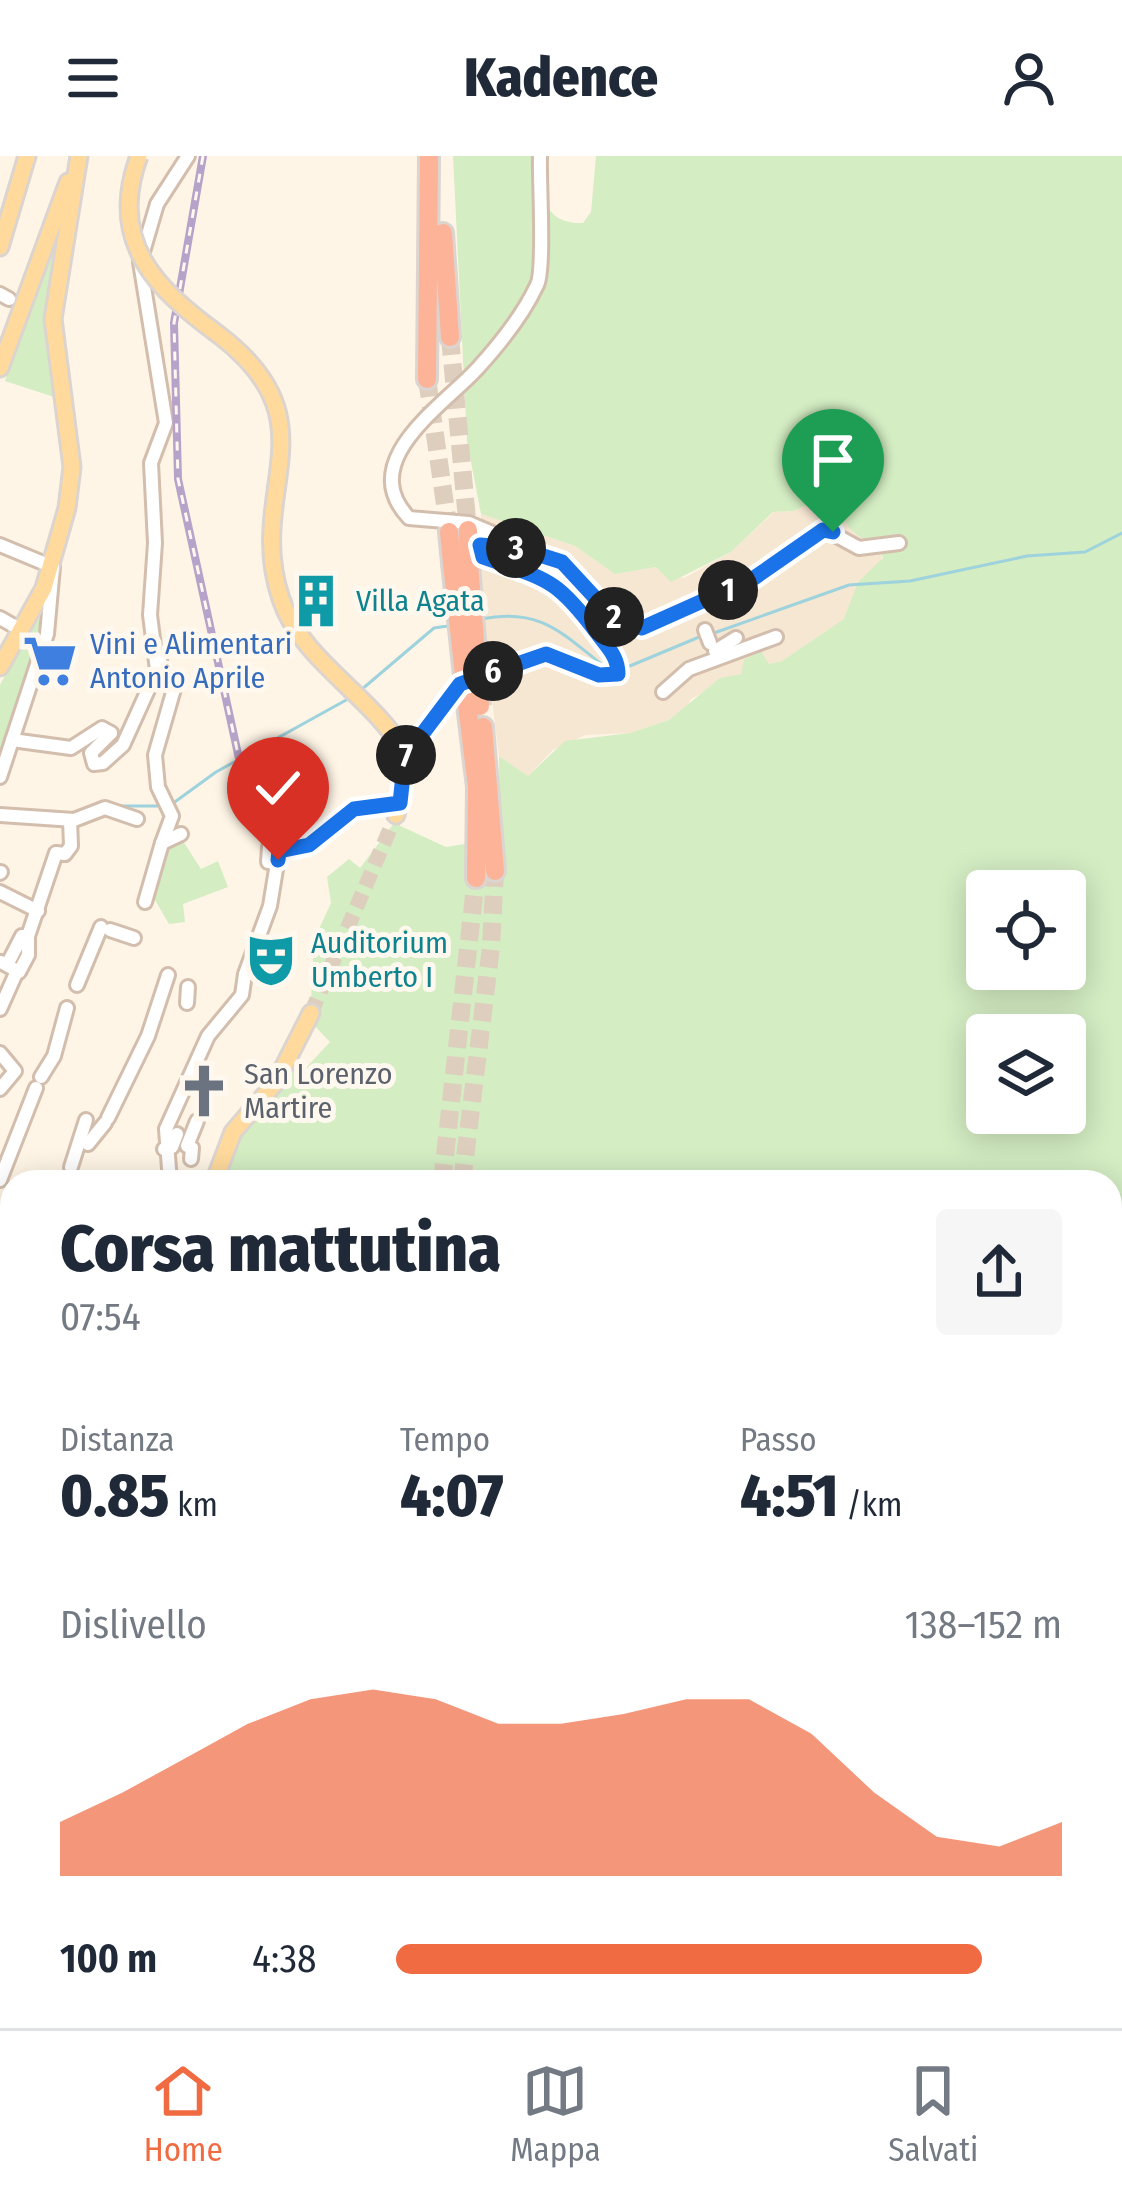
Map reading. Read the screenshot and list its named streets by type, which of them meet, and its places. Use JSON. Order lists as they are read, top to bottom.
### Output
{
  "places": {
    "building": ["Villa Agata"],
    "supermarket": ["Vini e Alimentari Antonio Aprile"],
    "theatre": ["Auditorium Umberto I"],
    "church": ["San Lorenzo Martire"]
  },
  "page": {
    "header": "Kadence",
    "pins": [
      "3",
      "1",
      "2",
      "6",
      "7"
    ],
    "heading": ["Corsa mattutina", "07:54"],
    "stats": [
      ["Distanza", "0.85 km"],
      ["Tempo", "4:07"],
      ["Passo", "4:51 /km"]
    ],
    "chart": ["Dislivello", "138–152 m"],
    "list": [
      {
        "name": "100 m",
        "note": "4:38"
      }
    ],
    "tabs": ["Home", "Mappa", "Salvati"]
  }
}
